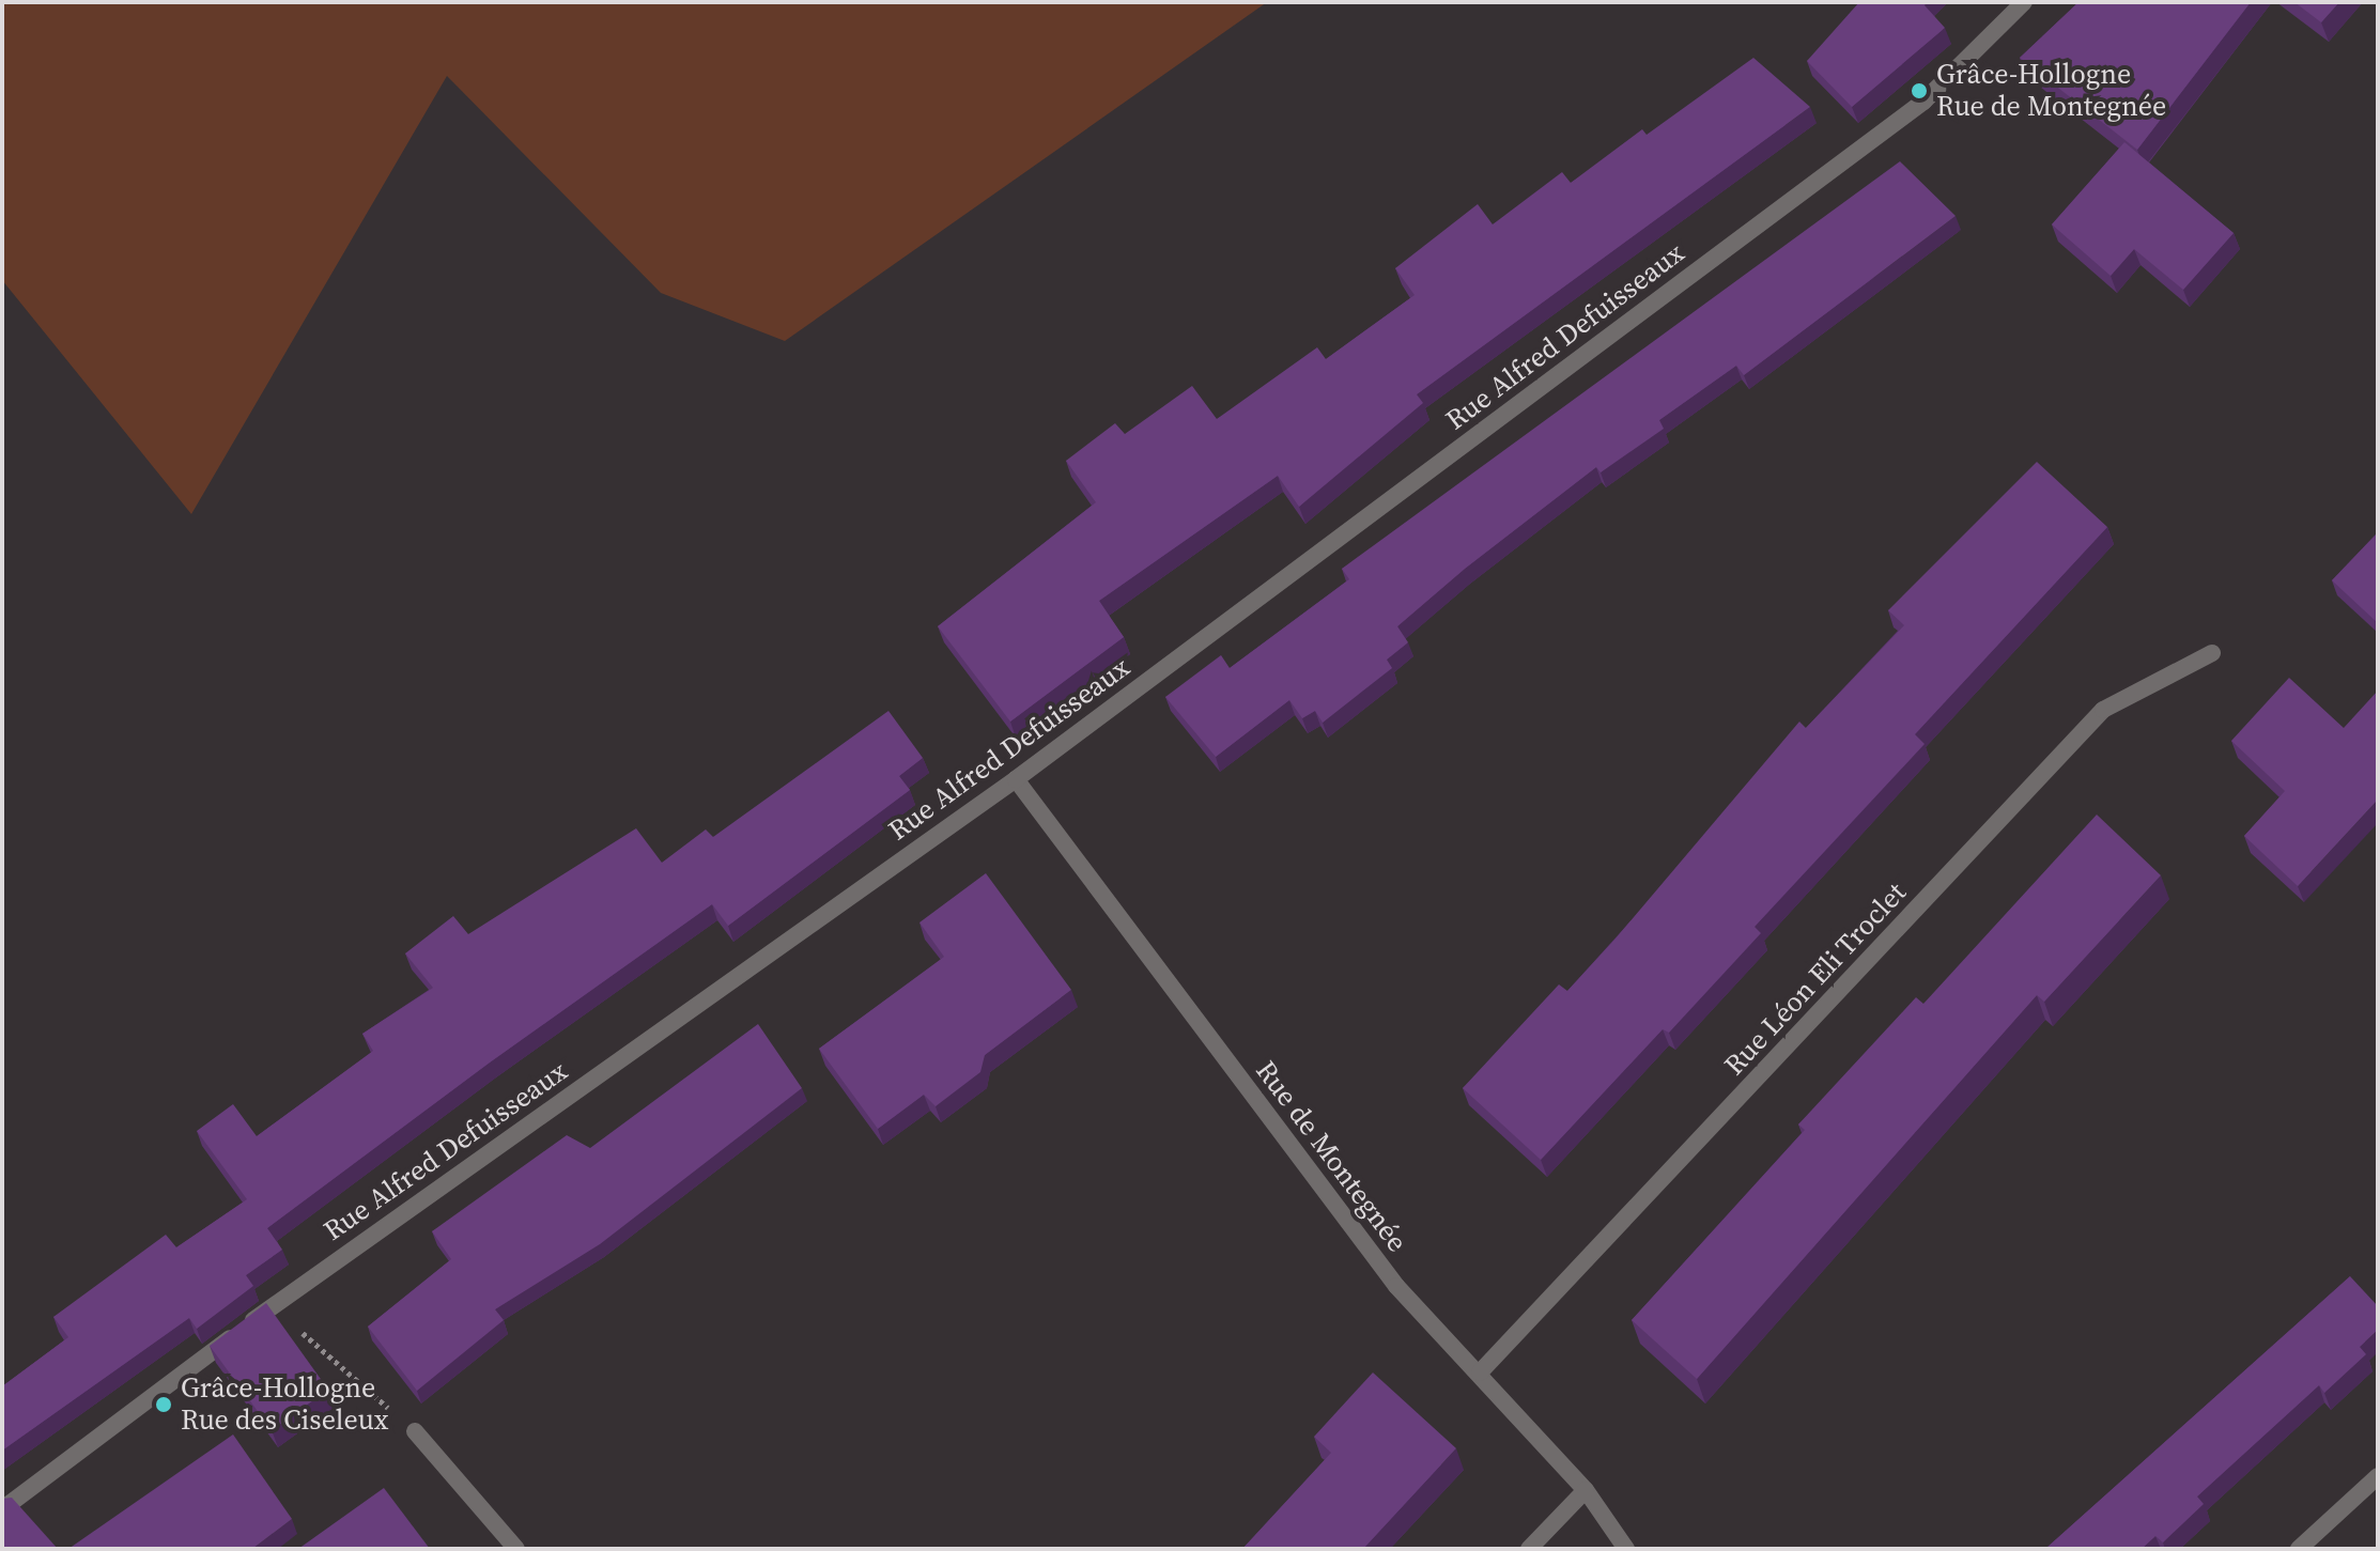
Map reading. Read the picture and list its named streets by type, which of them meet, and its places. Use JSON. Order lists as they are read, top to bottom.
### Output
{
  "streets": {
    "street": ["Rue Alfred Defuisseaux", "Rue Léon Eli Troclet", "Rue de Montegnée"]
  },
  "crossings": [
    ["Rue Alfred Defuisseaux", "Rue de Montegnée"],
    ["Rue Léon Eli Troclet", "Rue de Montegnée"]
  ],
  "places": ["Grâce-Hollogne Rue de Montegnée", "Grâce-Hollogne Rue des Ciseleux"]
}
